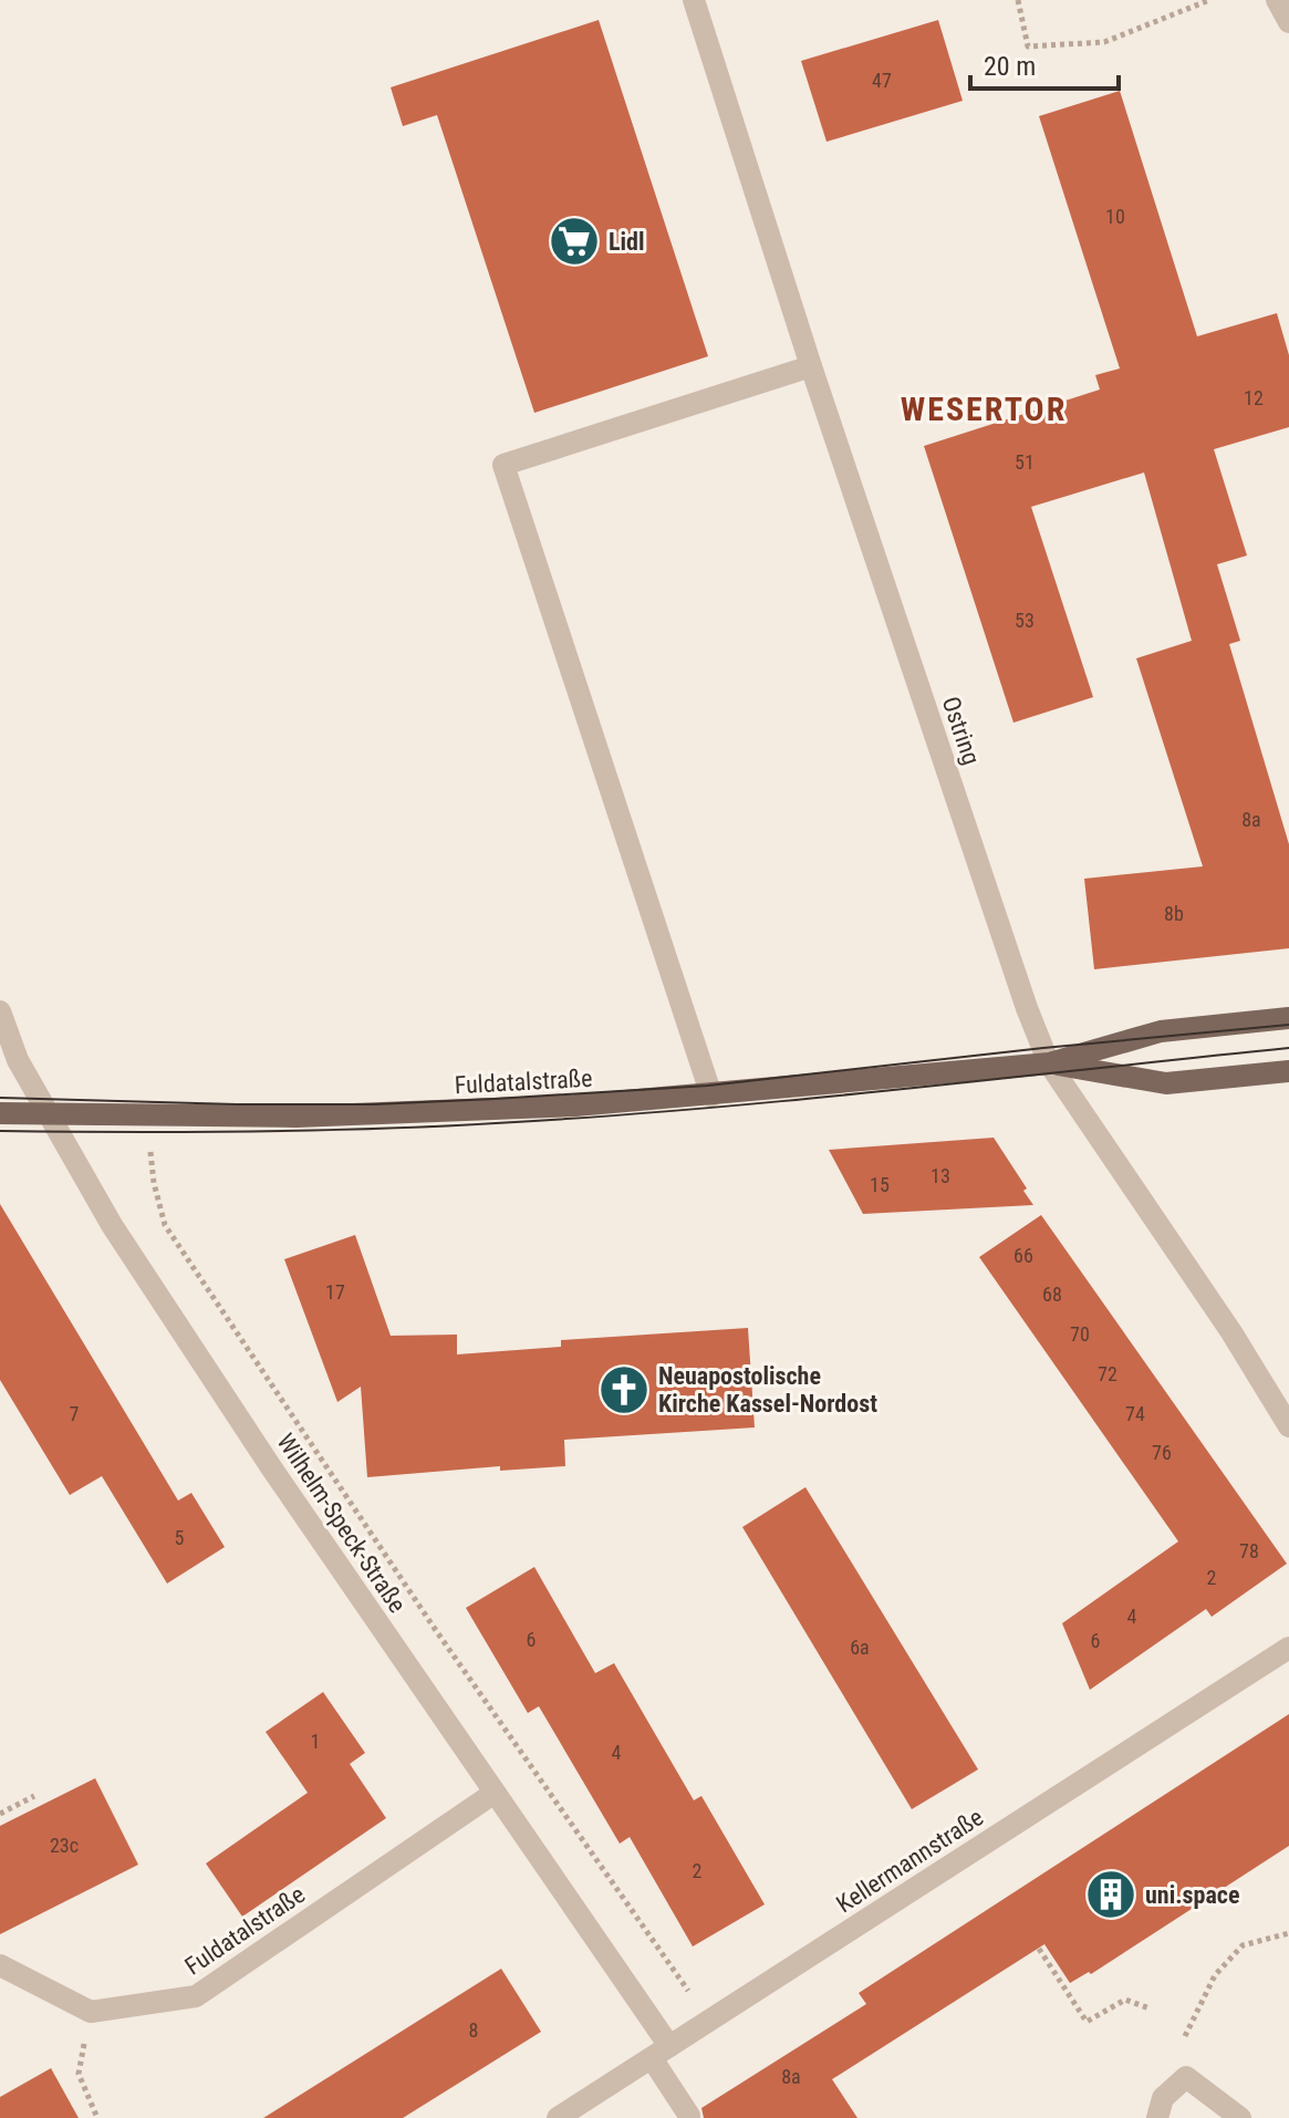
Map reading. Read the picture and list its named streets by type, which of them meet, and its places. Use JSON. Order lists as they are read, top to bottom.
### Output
{
  "streets": {
    "main road": ["Fuldatalstraße"],
    "street": ["Ostring", "Wilhelm-Speck-Straße", "Kellermannstraße"]
  },
  "crossings": [
    ["Ostring", "Fuldatalstraße"],
    ["Fuldatalstraße", "Wilhelm-Speck-Straße"],
    ["Wilhelm-Speck-Straße", "Kellermannstraße"]
  ],
  "districts": ["WESERTOR"],
  "places": {
    "supermarket": ["Lidl"],
    "church": ["Neuapostolische Kirche Kassel-Nordost"],
    "building": ["uni.space"]
  },
  "house_numbers": [
    "47",
    "10",
    "12",
    "51",
    "53",
    "8a",
    "8b",
    "13",
    "15",
    "66",
    "17",
    "68",
    "70",
    "72",
    "7",
    "74",
    "76",
    "5",
    "78",
    "2",
    "4",
    "6",
    "6",
    "6a",
    "1",
    "4",
    "23c",
    "2",
    "8",
    "8a"
  ],
  "scale_bar": "20 m"
}
